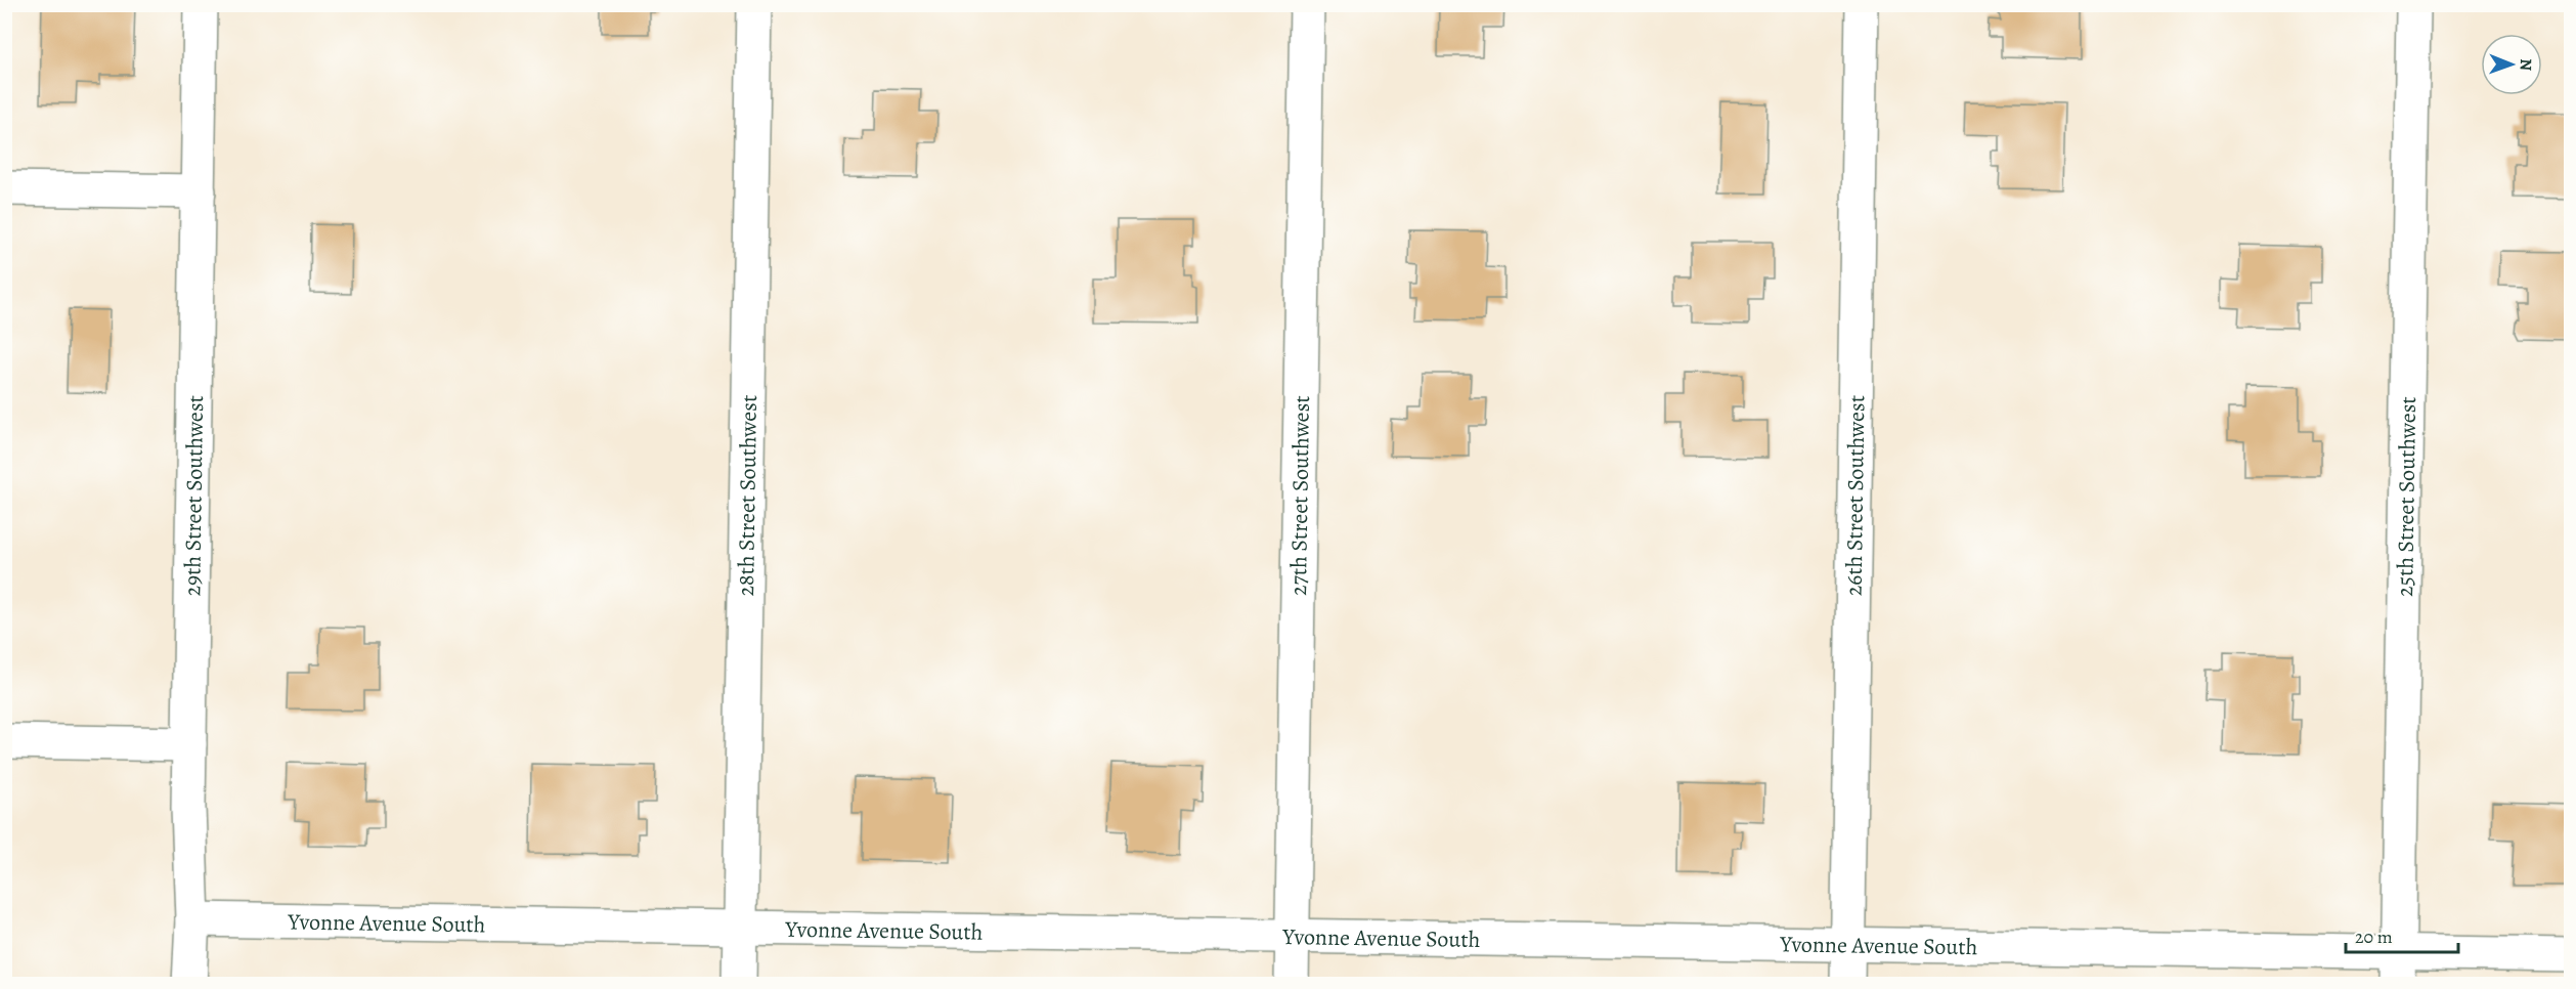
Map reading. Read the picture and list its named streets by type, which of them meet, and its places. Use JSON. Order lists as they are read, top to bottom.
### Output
{
  "streets": {
    "street": [
      "29th Street Southwest",
      "28th Street Southwest",
      "27th Street Southwest",
      "26th Street Southwest",
      "25th Street Southwest",
      "Yvonne Avenue South"
    ]
  },
  "crossings": [
    ["29th Street Southwest", "Yvonne Avenue South"],
    ["28th Street Southwest", "Yvonne Avenue South"],
    ["27th Street Southwest", "Yvonne Avenue South"],
    ["26th Street Southwest", "Yvonne Avenue South"],
    ["25th Street Southwest", "Yvonne Avenue South"]
  ],
  "scale_bar": "20 m",
  "north": "right"
}
